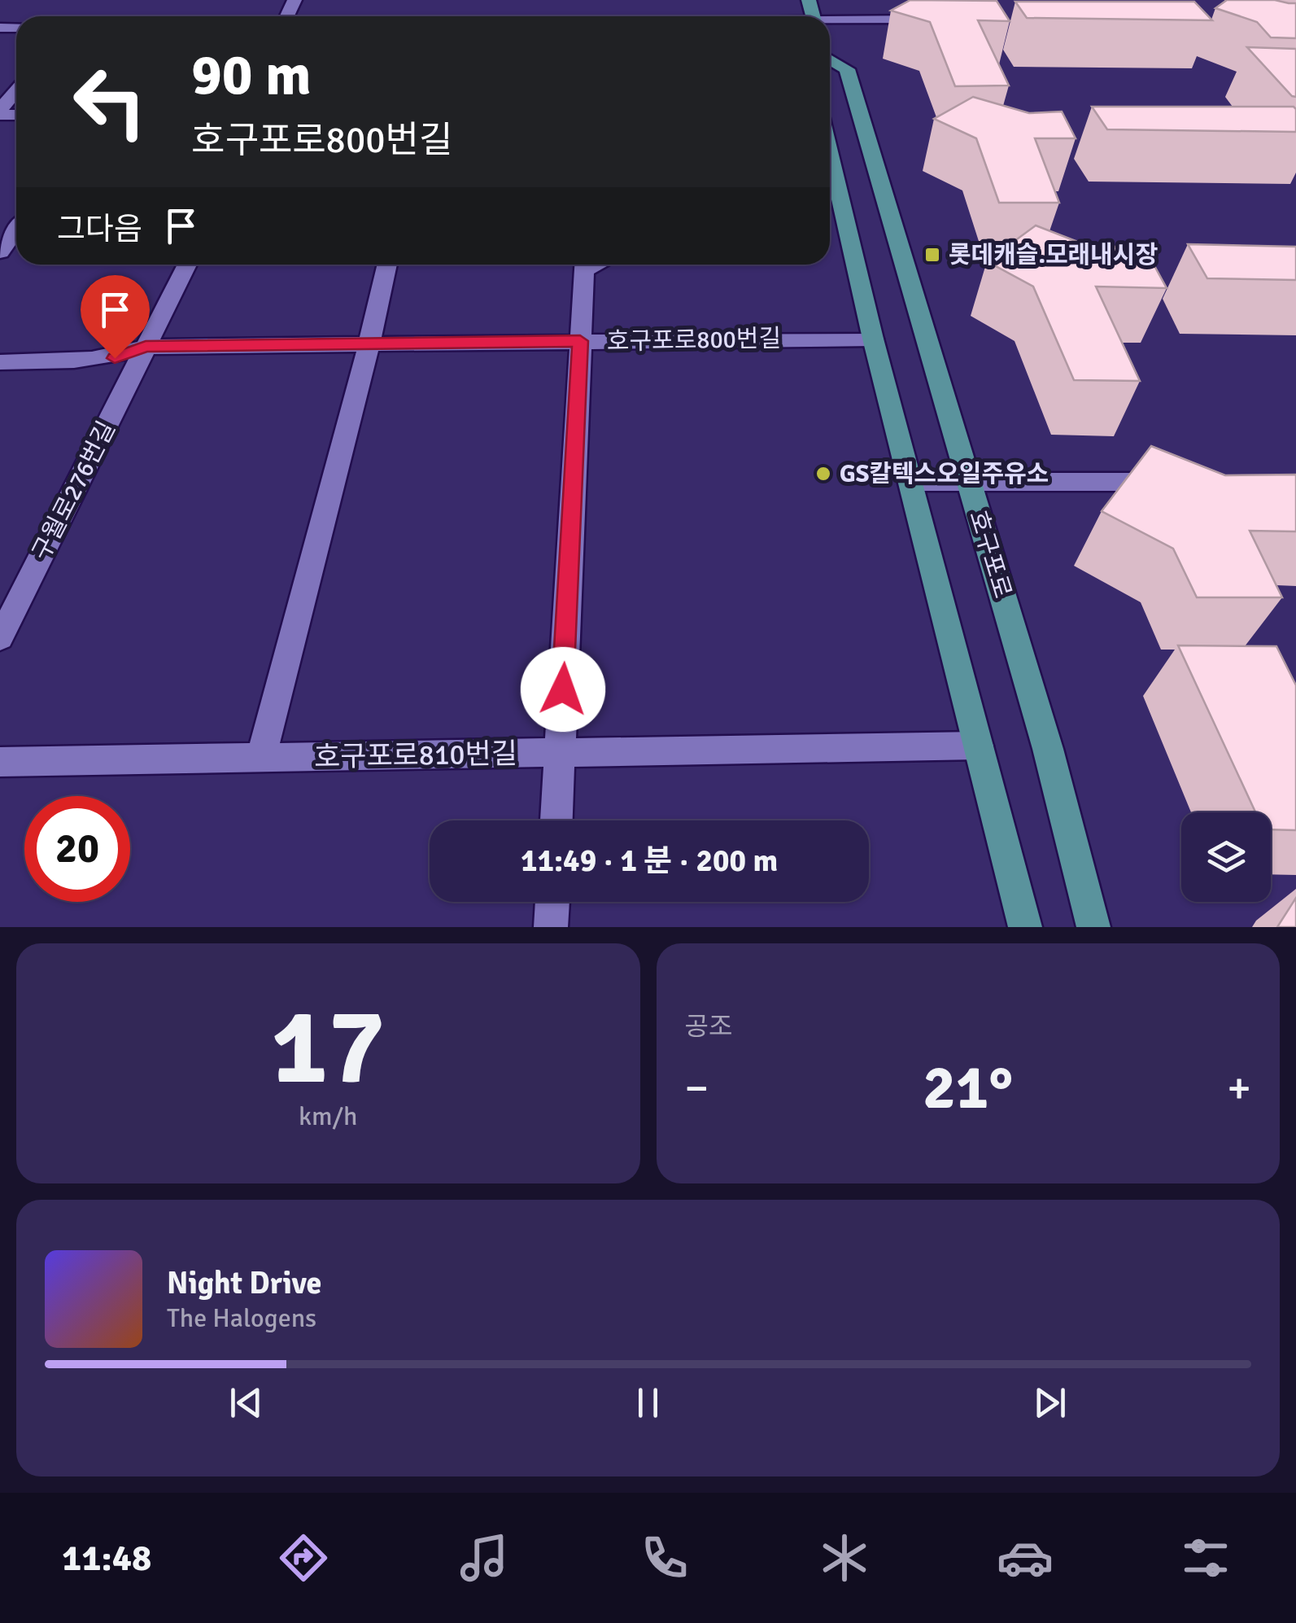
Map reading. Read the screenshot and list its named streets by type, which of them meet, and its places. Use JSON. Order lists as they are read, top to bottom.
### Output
{
  "streets": {
    "main road": ["호구포로"],
    "street": ["호구포로800번길", "구월로276번길", "호구포로810번길"]
  },
  "crossings": [
    ["호구포로800번길", "구월로276번길"]
  ],
  "places": {
    "transit": ["롯데캐슬.모래내시장"],
    "other": ["GS칼텍스오일주유소"]
  },
  "page": {
    "turn": ["90 m", "호구포로800번길"],
    "then": "그다음",
    "limit": "20",
    "trip": "11:49 · 1 분 · 200 m",
    "tile": [
      ["17", "km/h"],
      "공조"
    ],
    "heat": ["−", "21°", "+"],
    "song": ["Night Drive", "The Halogens"],
    "tabs": "11:48"
  }
}
